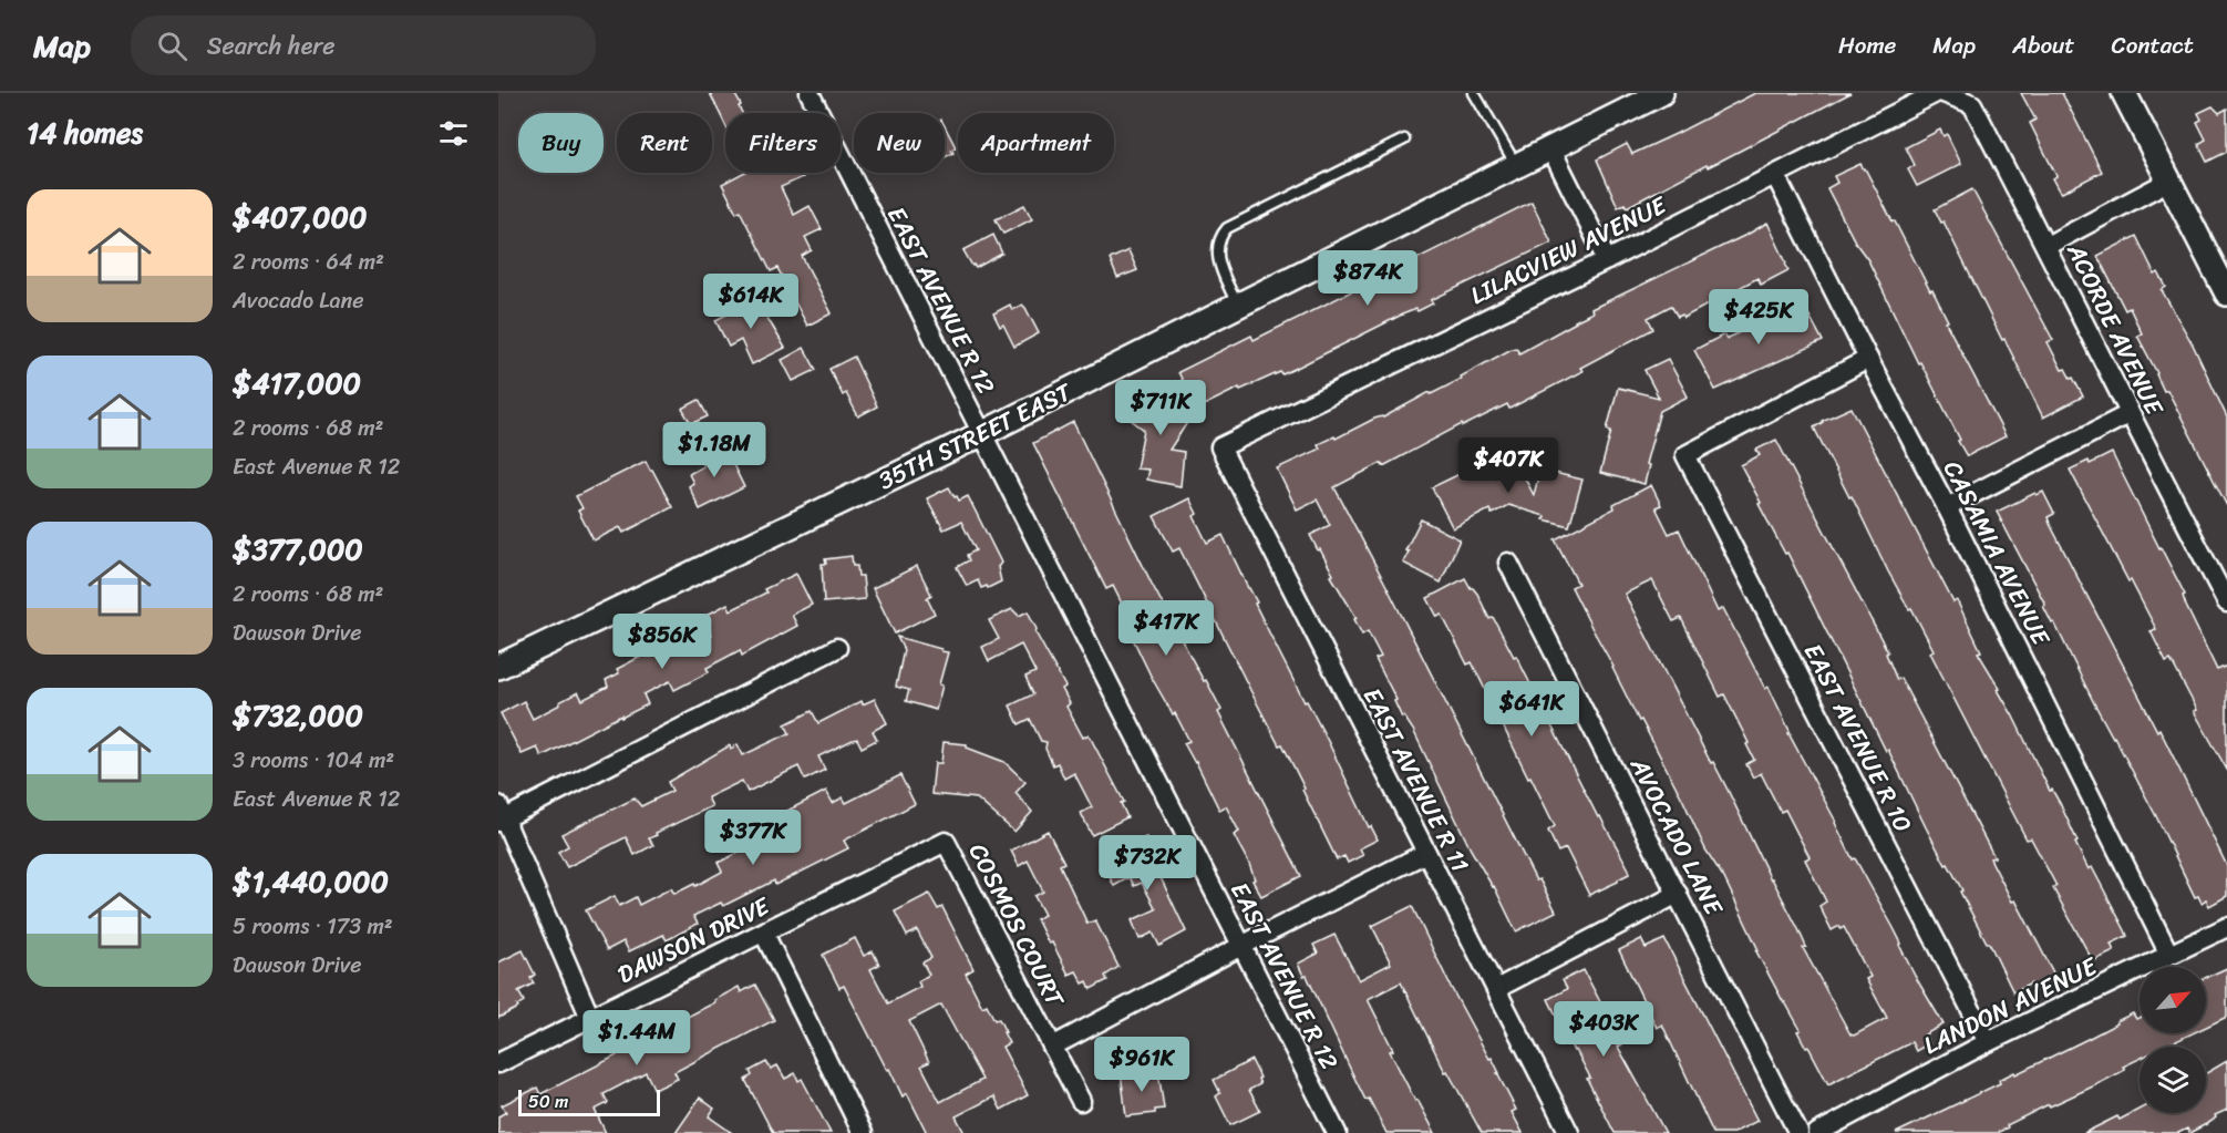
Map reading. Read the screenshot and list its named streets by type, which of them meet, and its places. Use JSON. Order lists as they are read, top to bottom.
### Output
{
  "streets": {
    "street": [
      "LILACVIEW AVENUE",
      "EAST AVENUE R 12",
      "ACORDE AVENUE",
      "35TH STREET EAST",
      "CASAMIA AVENUE",
      "EAST AVENUE R 10",
      "EAST AVENUE R 11",
      "AVOCADO LANE",
      "COSMOS COURT",
      "DAWSON DRIVE",
      "LANDON AVENUE"
    ]
  },
  "crossings": [
    ["LILACVIEW AVENUE", "CASAMIA AVENUE"],
    ["LILACVIEW AVENUE", "EAST AVENUE R 11"],
    ["EAST AVENUE R 12", "35TH STREET EAST"],
    ["CASAMIA AVENUE", "EAST AVENUE R 10"],
    ["CASAMIA AVENUE", "LANDON AVENUE"],
    ["EAST AVENUE R 10", "LANDON AVENUE"],
    ["COSMOS COURT", "DAWSON DRIVE"]
  ],
  "scale_bar": "50 m",
  "north": "top right",
  "page": {
    "header": "Map",
    "search": "Search here",
    "nav": [
      "Home",
      "Map",
      "About",
      "Contact"
    ],
    "heading": "14 homes",
    "chip": [
      "Buy",
      "Rent",
      "Filters",
      "New",
      "Apartment"
    ],
    "list": [
      {
        "name": "$407,000",
        "note": "2 rooms · 64 m² · Avocado Lane"
      },
      {
        "name": "$417,000",
        "note": "2 rooms · 68 m² · East Avenue R 12"
      },
      {
        "name": "$377,000",
        "note": "2 rooms · 68 m² · Dawson Drive"
      },
      {
        "name": "$732,000",
        "note": "3 rooms · 104 m² · East Avenue R 12"
      },
      {
        "name": "$1,440,000",
        "note": "5 rooms · 173 m² · Dawson Drive"
      }
    ],
    "price": [
      "$874K",
      "$614K",
      "$425K",
      "$711K",
      "$1.18M",
      "$407K",
      "$417K",
      "$856K",
      "$641K",
      "$377K",
      "$732K",
      "$403K",
      "$1.44M",
      "$961K"
    ],
    "scale": "50 m"
  }
}
